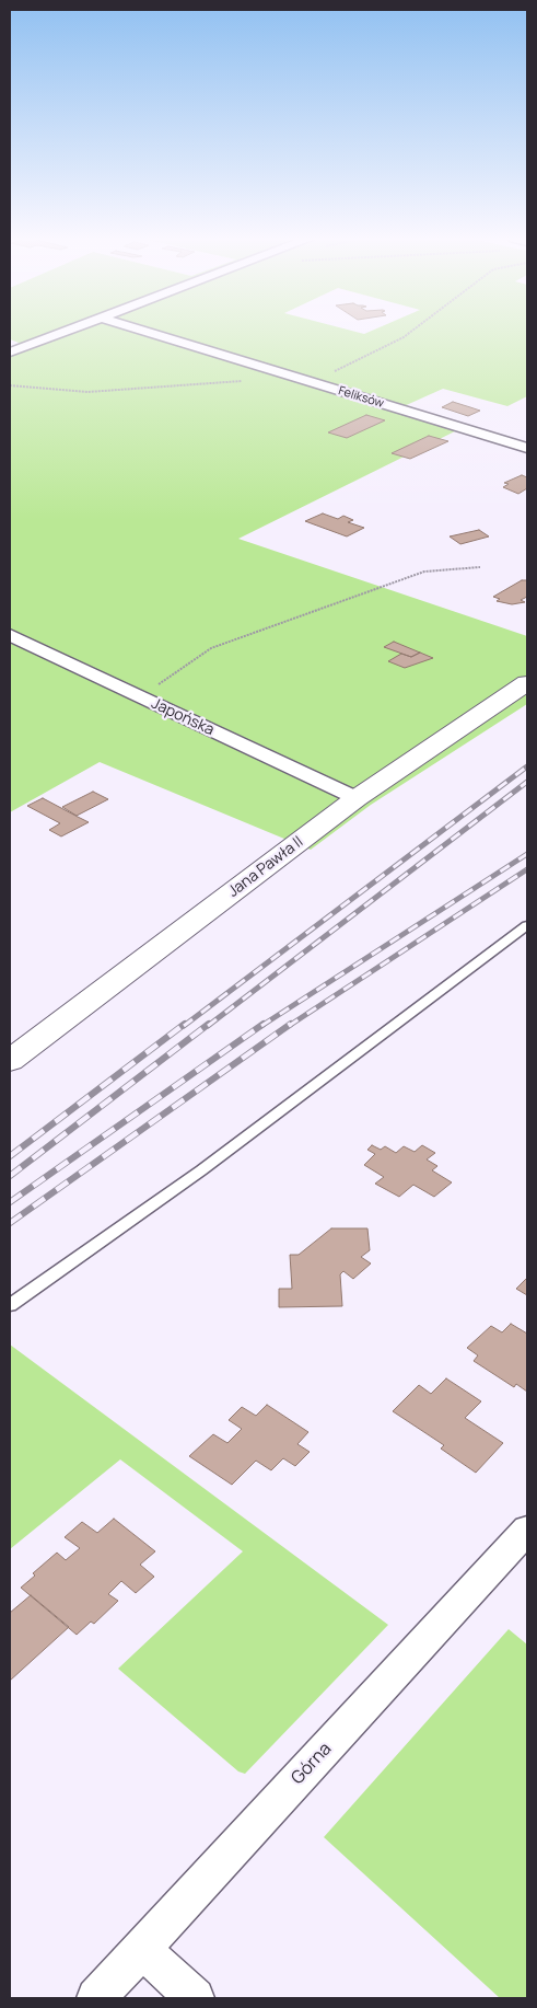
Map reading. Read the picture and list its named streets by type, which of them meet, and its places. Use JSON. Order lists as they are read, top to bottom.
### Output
{
  "streets": {
    "main road": ["Jana Pawła II"],
    "street": ["Feliksów", "Japońska", "Górna"]
  },
  "crossings": [
    ["Japońska", "Jana Pawła II"]
  ]
}
